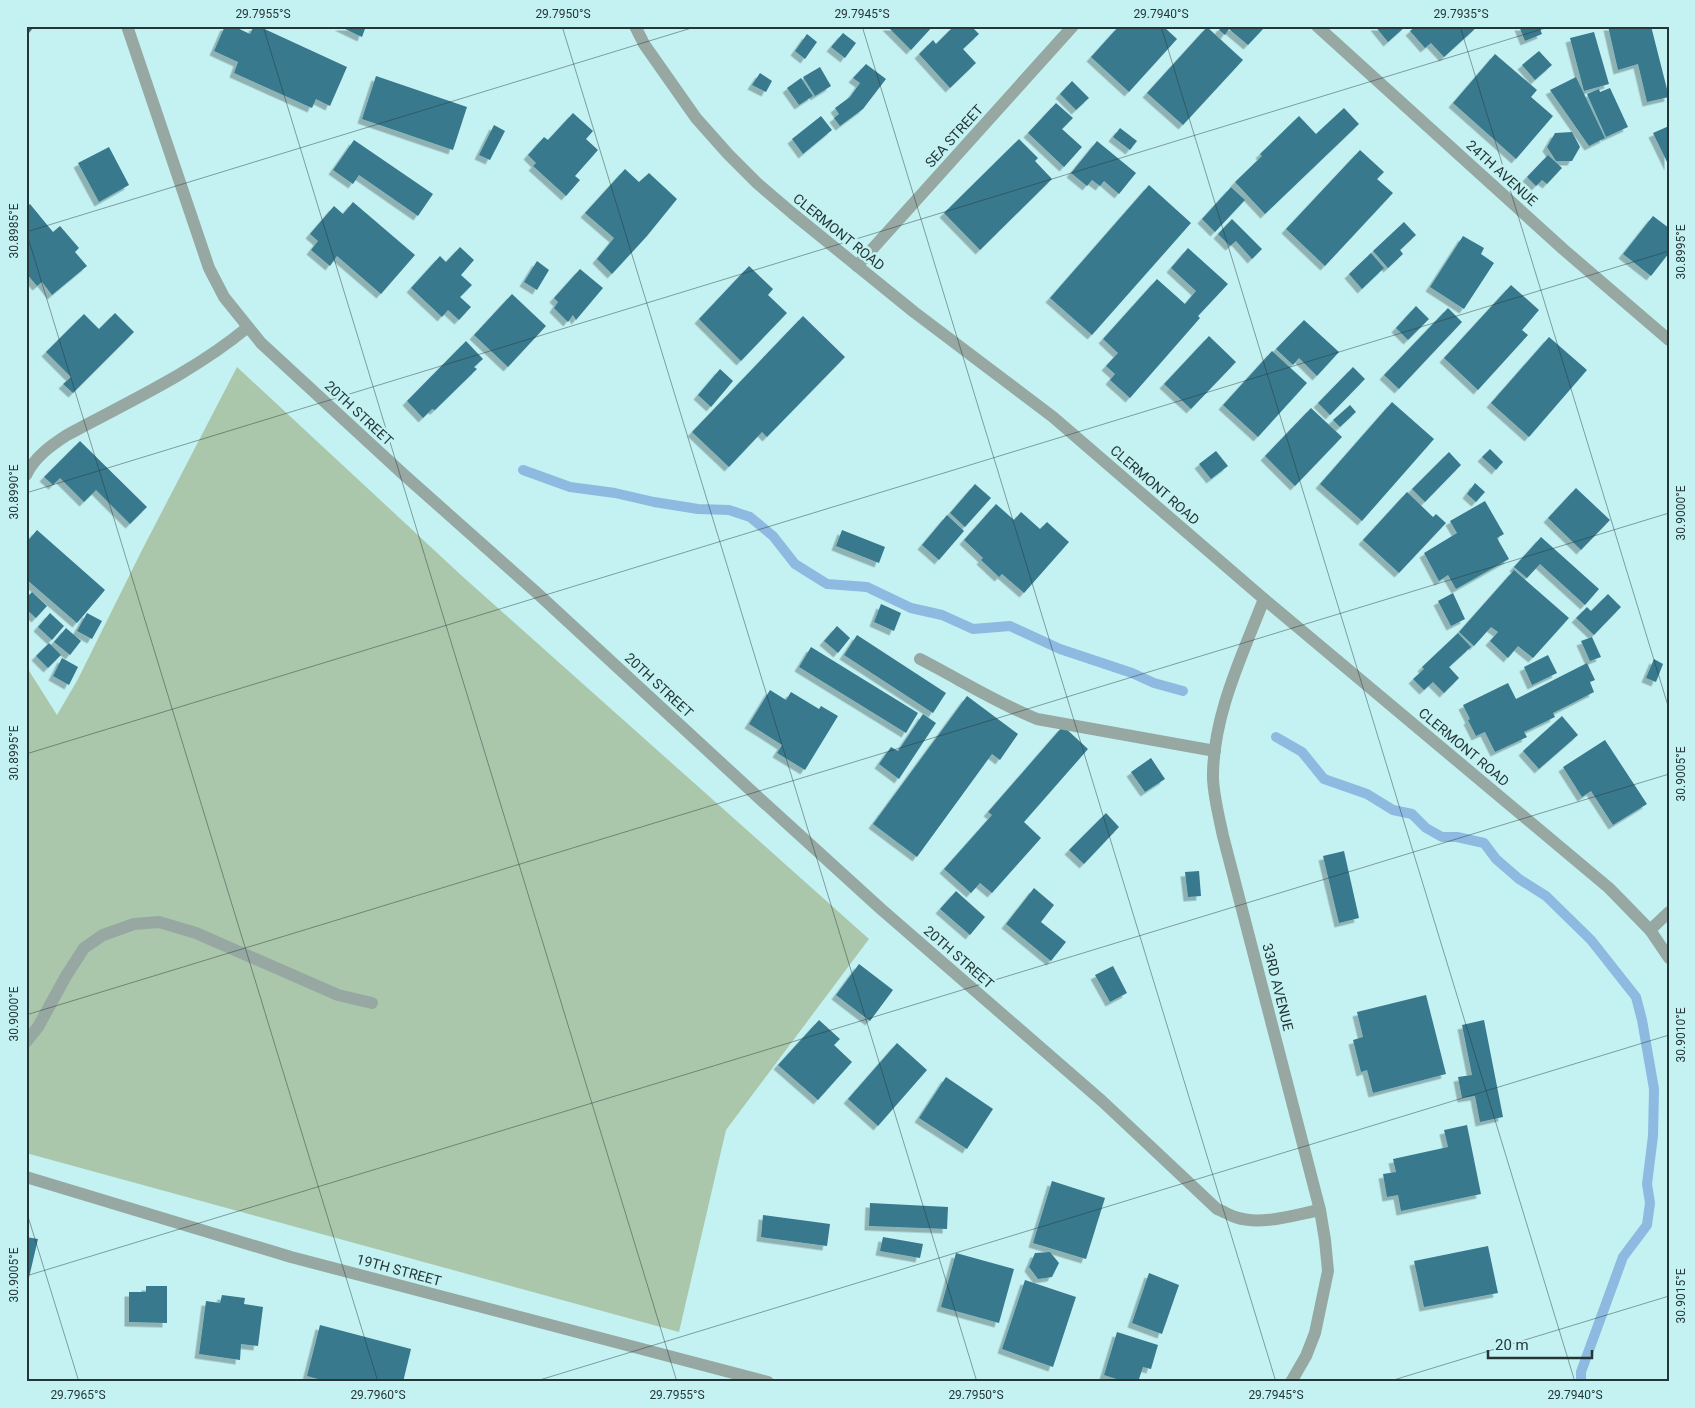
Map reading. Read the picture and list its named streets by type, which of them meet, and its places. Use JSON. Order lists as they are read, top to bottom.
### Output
{
  "streets": {
    "street": [
      "SEA STREET",
      "24TH AVENUE",
      "CLERMONT ROAD",
      "20TH STREET",
      "33RD AVENUE",
      "19TH STREET"
    ]
  },
  "crossings": [
    ["SEA STREET", "CLERMONT ROAD"],
    ["CLERMONT ROAD", "33RD AVENUE"],
    ["20TH STREET", "33RD AVENUE"]
  ],
  "scale_bar": "20 m",
  "coordinates": [
    "29.7955°S",
    "29.7950°S",
    "29.7945°S",
    "29.7940°S",
    "29.7935°S",
    "30.8985°E",
    "30.8995°E",
    "30.8990°E",
    "30.9000°E",
    "30.9005°E",
    "30.9010°E",
    "30.9015°E",
    "29.7965°S",
    "29.7960°S"
  ]
}
